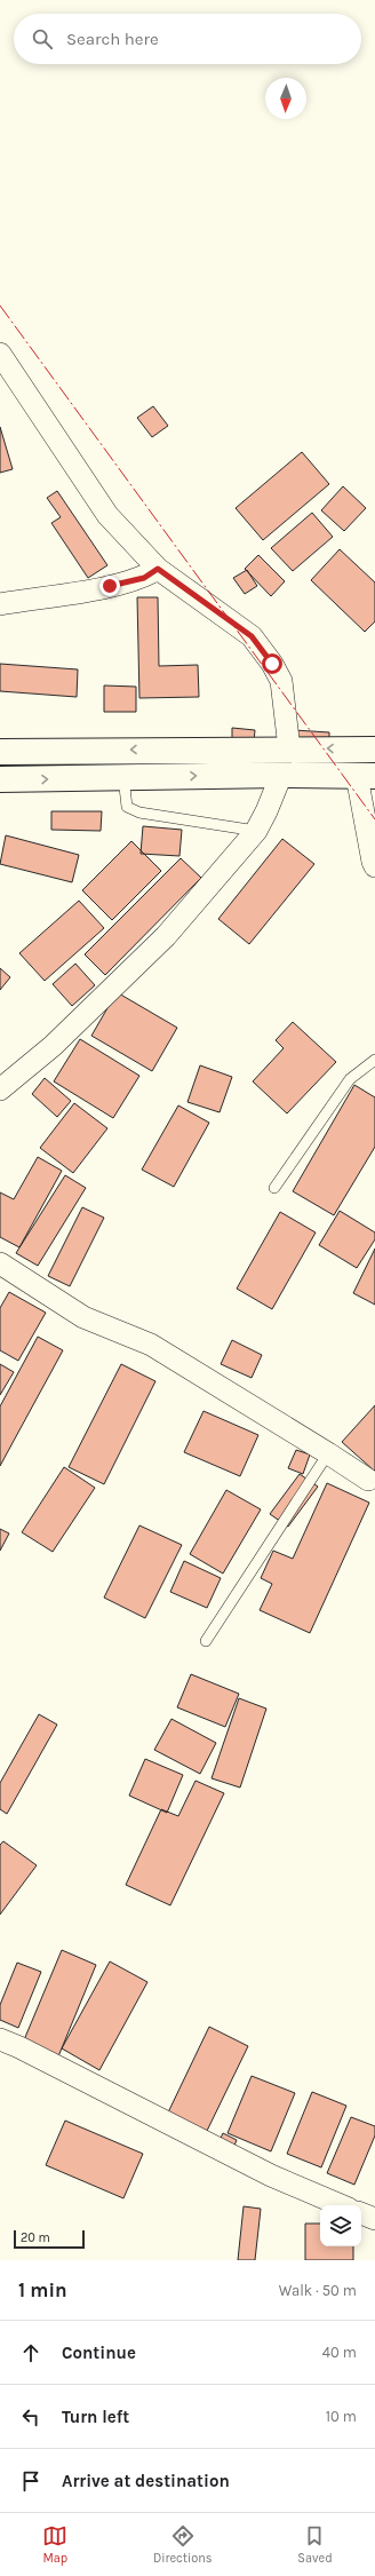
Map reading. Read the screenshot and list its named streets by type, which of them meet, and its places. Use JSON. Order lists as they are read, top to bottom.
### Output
{
  "scale_bar": "20 m",
  "north": "bottom",
  "page": {
    "search": "Search here",
    "scale": "20 m",
    "heading": ["1 min", "Walk · 50 m"],
    "list": [
      ["Continue", "40 m"],
      ["Turn left", "10 m"],
      "Arrive at destination"
    ],
    "nav": ["Map", "Directions", "Saved"]
  }
}
